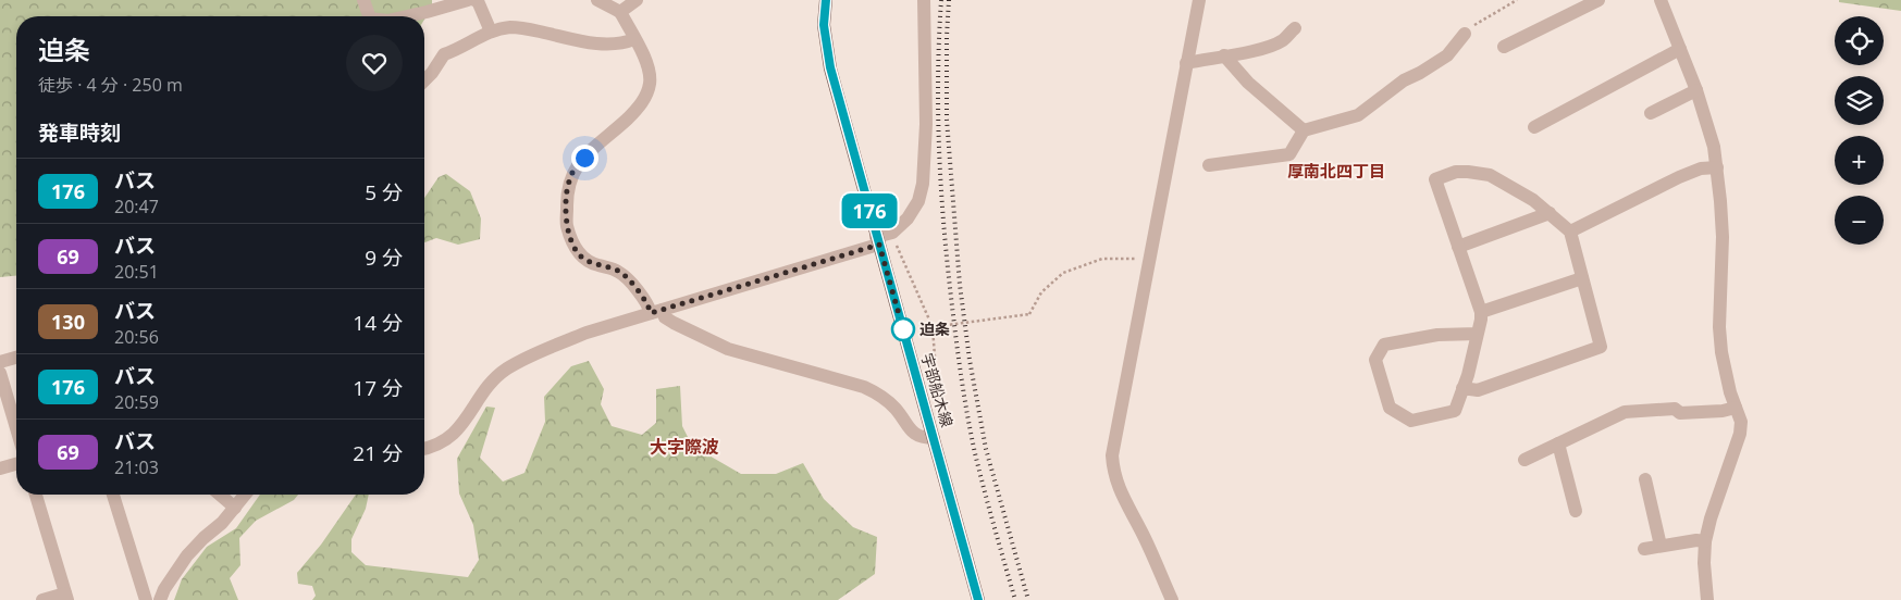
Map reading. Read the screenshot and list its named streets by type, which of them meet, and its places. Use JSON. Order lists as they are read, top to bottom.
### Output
{
  "streets": {
    "main road": ["宇部船木線"]
  },
  "districts": ["厚南北四丁目", "大字際波"],
  "places": ["迫条"],
  "lines": ["bus line 176"],
  "page": {
    "on_map": "176",
    "map_buttons": ["+", "−"],
    "heading": [
      ["迫条", "徒歩 · 4 分 · 250 m"],
      "発車時刻"
    ],
    "list": [
      {
        "mark": "176",
        "name": "バス",
        "note": "20:47",
        "value": "5 分"
      },
      {
        "mark": "69",
        "name": "バス",
        "note": "20:51",
        "value": "9 分"
      },
      {
        "mark": "130",
        "name": "バス",
        "note": "20:56",
        "value": "14 分"
      },
      {
        "mark": "176",
        "name": "バス",
        "note": "20:59",
        "value": "17 分"
      },
      {
        "mark": "69",
        "name": "バス",
        "note": "21:03",
        "value": "21 分"
      }
    ]
  }
}
